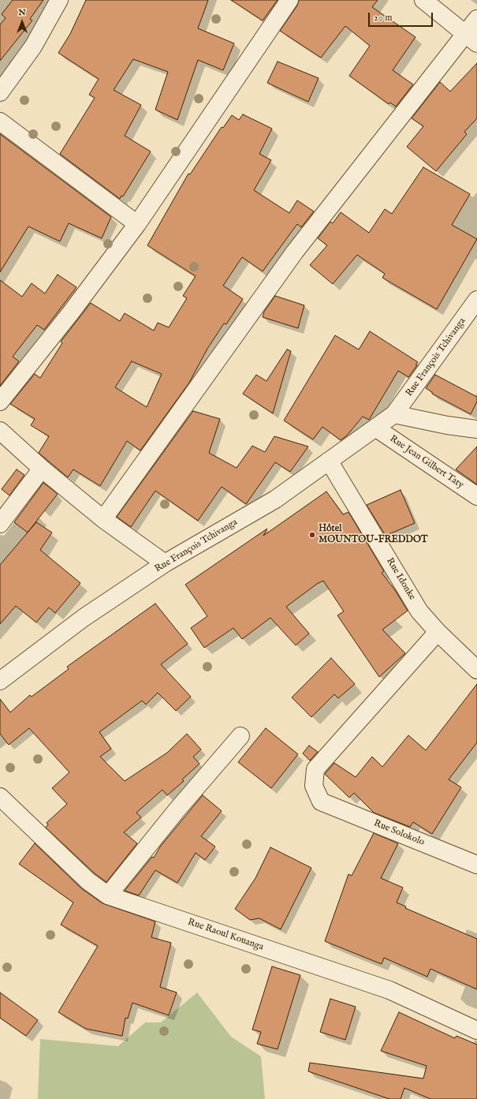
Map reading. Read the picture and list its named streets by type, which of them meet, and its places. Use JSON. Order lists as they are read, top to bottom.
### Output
{
  "streets": {
    "street": [
      "Rue François Tchivanga",
      "Rue Jean Gilbert Taty",
      "Rue Idonke",
      "Rue Solokolo",
      "Rue Raoul Kouanga"
    ]
  },
  "crossings": [
    ["Rue François Tchivanga", "Rue Jean Gilbert Taty"],
    ["Rue François Tchivanga", "Rue Idonke"],
    ["Rue Idonke", "Rue Solokolo"]
  ],
  "places": ["Hôtel MOUNTOU-FREDDOT"],
  "scale_bar": "20 m",
  "north": "top"
}
